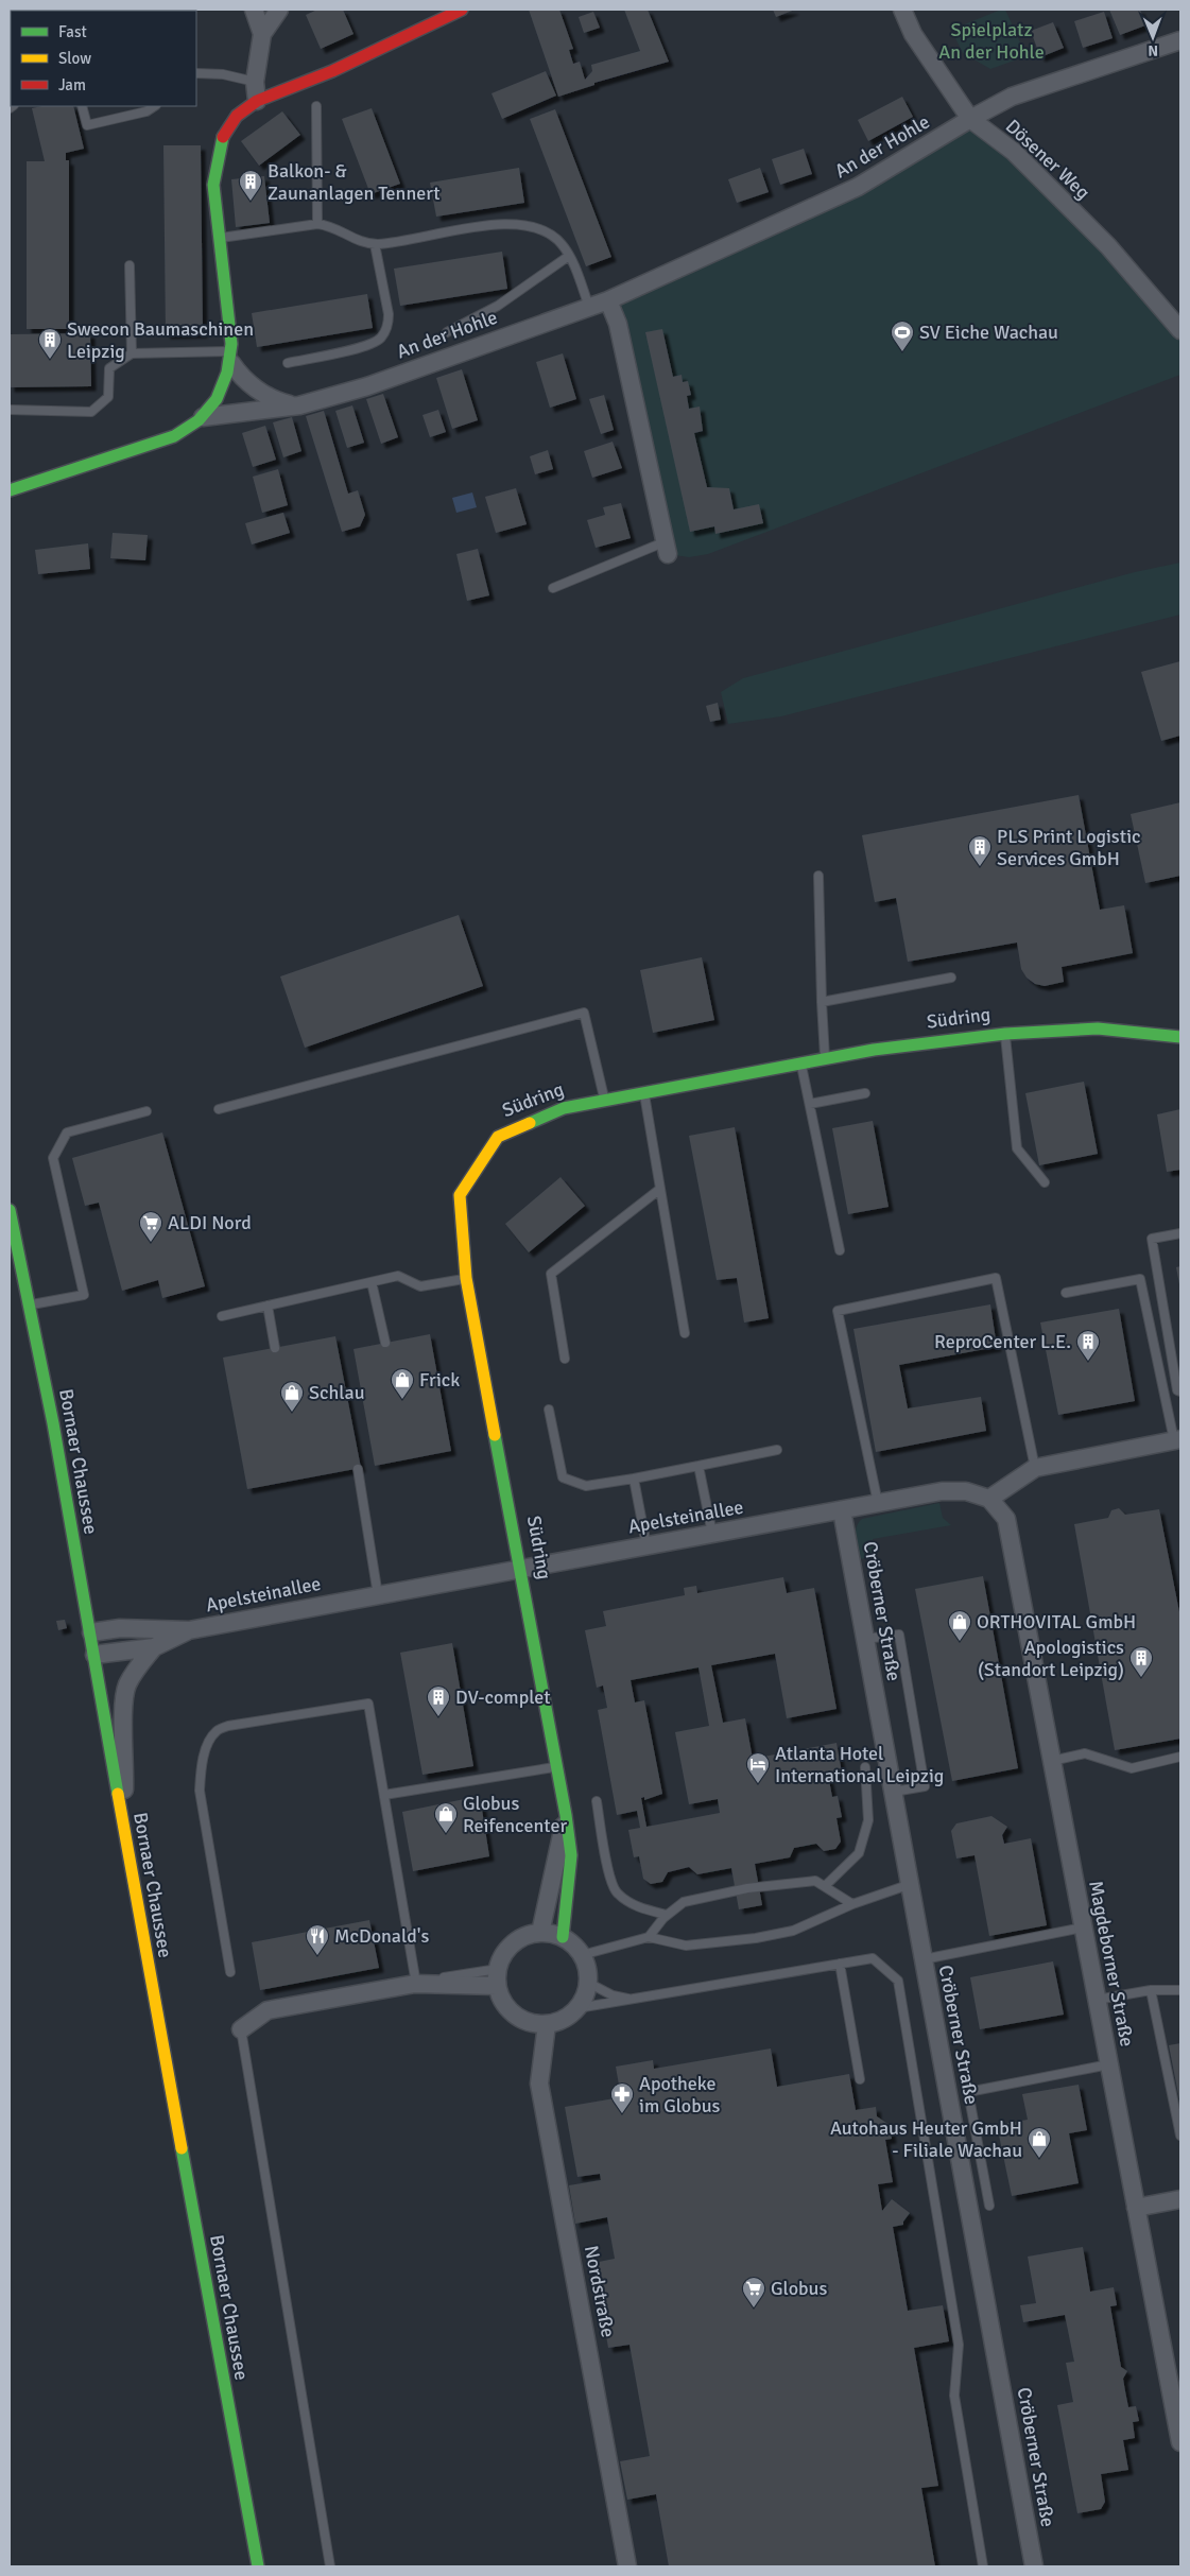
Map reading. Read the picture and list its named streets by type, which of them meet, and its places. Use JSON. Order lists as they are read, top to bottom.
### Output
{
  "streets": {
    "main road": ["Südring", "Bornaer Chaussee"],
    "street": [
      "An der Hohle",
      "Dösener Weg",
      "Apelsteinallee",
      "Cröberner Straße",
      "Magdeborner Straße",
      "Nordstraße"
    ]
  },
  "crossings": [
    ["An der Hohle", "Dösener Weg"],
    ["Südring", "Apelsteinallee"],
    ["Südring", "Nordstraße"],
    ["Bornaer Chaussee", "Apelsteinallee"],
    ["Apelsteinallee", "Cröberner Straße"],
    ["Apelsteinallee", "Magdeborner Straße"]
  ],
  "parks": ["Spielplatz An der Hohle"],
  "places": {
    "building": [
      "Balkon- & Zaunanlagen Tennert",
      "Swecon Baumaschinen Leipzig",
      "PLS Print Logistic Services GmbH",
      "ReproCenter L.E.",
      "Apologistics (Standort Leipzig)",
      "DV-complet"
    ],
    "sports": ["SV Eiche Wachau"],
    "supermarket": ["ALDI Nord", "Globus"],
    "shop": [
      "Frick",
      "Schlau",
      "ORTHOVITAL GmbH",
      "Globus Reifencenter",
      "Autohaus Heuter GmbH - Filiale Wachau"
    ],
    "hotel": ["Atlanta Hotel International Leipzig"],
    "restaurant": ["McDonald's"],
    "pharmacy": ["Apotheke im Globus"]
  },
  "legend": ["Fast", "Slow", "Jam"],
  "north": "bottom"
}
